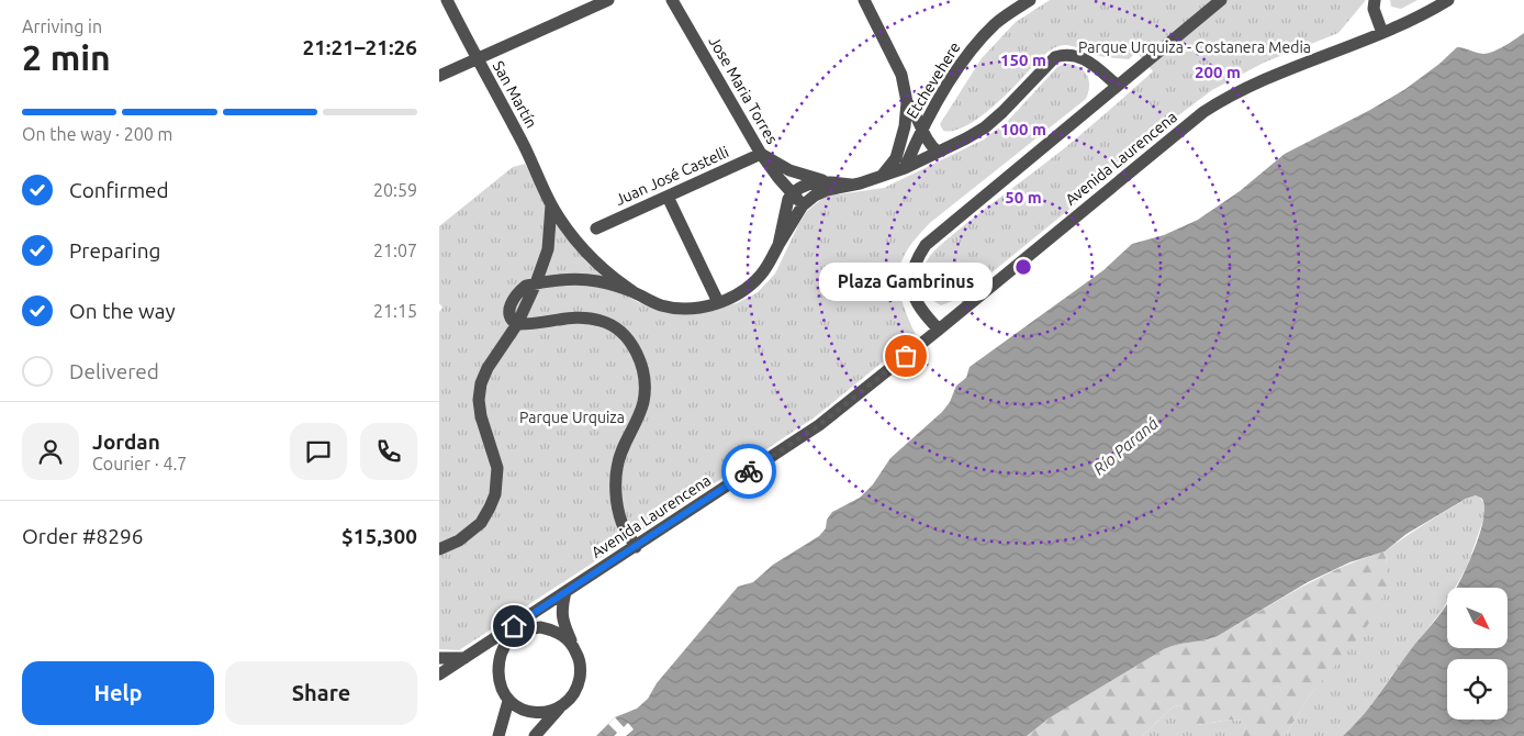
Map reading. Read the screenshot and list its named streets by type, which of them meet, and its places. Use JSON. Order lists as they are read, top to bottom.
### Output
{
  "streets": {
    "street": [
      "Etchevehere",
      "Jose Maria Torres",
      "San Martín",
      "Avenida Laurencena",
      "Juan José Castelli"
    ]
  },
  "crossings": [
    ["Jose Maria Torres", "Juan José Castelli"]
  ],
  "water": ["Río Paraná"],
  "parks": ["Parque Urquiza - Costanera Media", "Parque Urquiza"],
  "places": ["Plaza Gambrinus"],
  "north": "bottom right",
  "page": {
    "heading": ["2 min", "Arriving in", "21:21–21:26"],
    "panel": [
      "Jordan",
      "Courier · 4.7",
      "Order #8296",
      "$15,300"
    ],
    "bar": "On the way · 200 m",
    "list": [
      ["Confirmed", "20:59"],
      ["Preparing", "21:07"],
      ["On the way", "21:15"],
      "Delivered"
    ],
    "bubble": "Plaza Gambrinus",
    "buttons": ["Help", "Share"]
  },
  "rings": [
    "150 m",
    "200 m",
    "100 m",
    "50 m"
  ]
}
